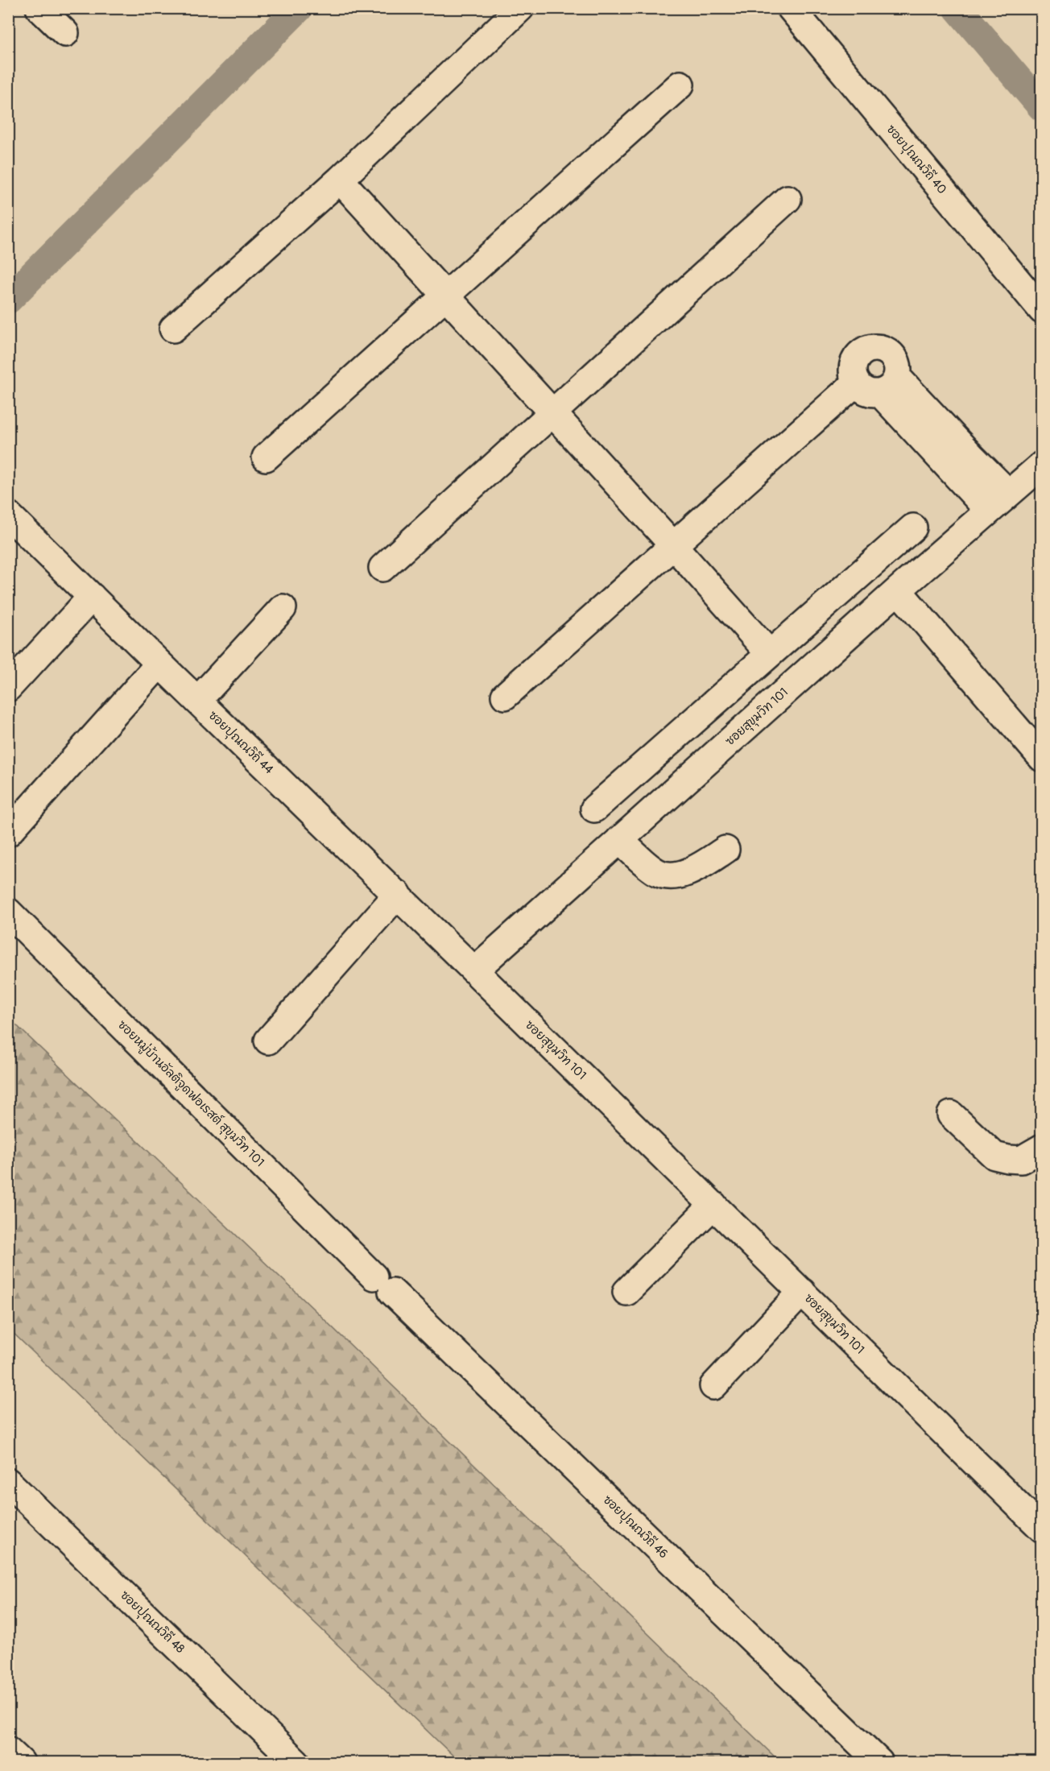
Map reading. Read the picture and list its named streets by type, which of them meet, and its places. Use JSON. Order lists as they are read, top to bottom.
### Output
{
  "streets": {
    "street": [
      "ซอยปุณณวิถี 40",
      "ซอยสุขุมวิท 101",
      "ซอยปุณณวิถี 44",
      "ซอยหมู่บ้านอัลติจูดฟอเรสต์ สุขุมวิท 101",
      "ซอยปุณณวิถี 46",
      "ซอยปุณณวิถี 48"
    ]
  },
  "crossings": [
    ["ซอยสุขุมวิท 101", "ซอยปุณณวิถี 44"],
    ["ซอยหมู่บ้านอัลติจูดฟอเรสต์ สุขุมวิท 101", "ซอยปุณณวิถี 46"]
  ]
}
